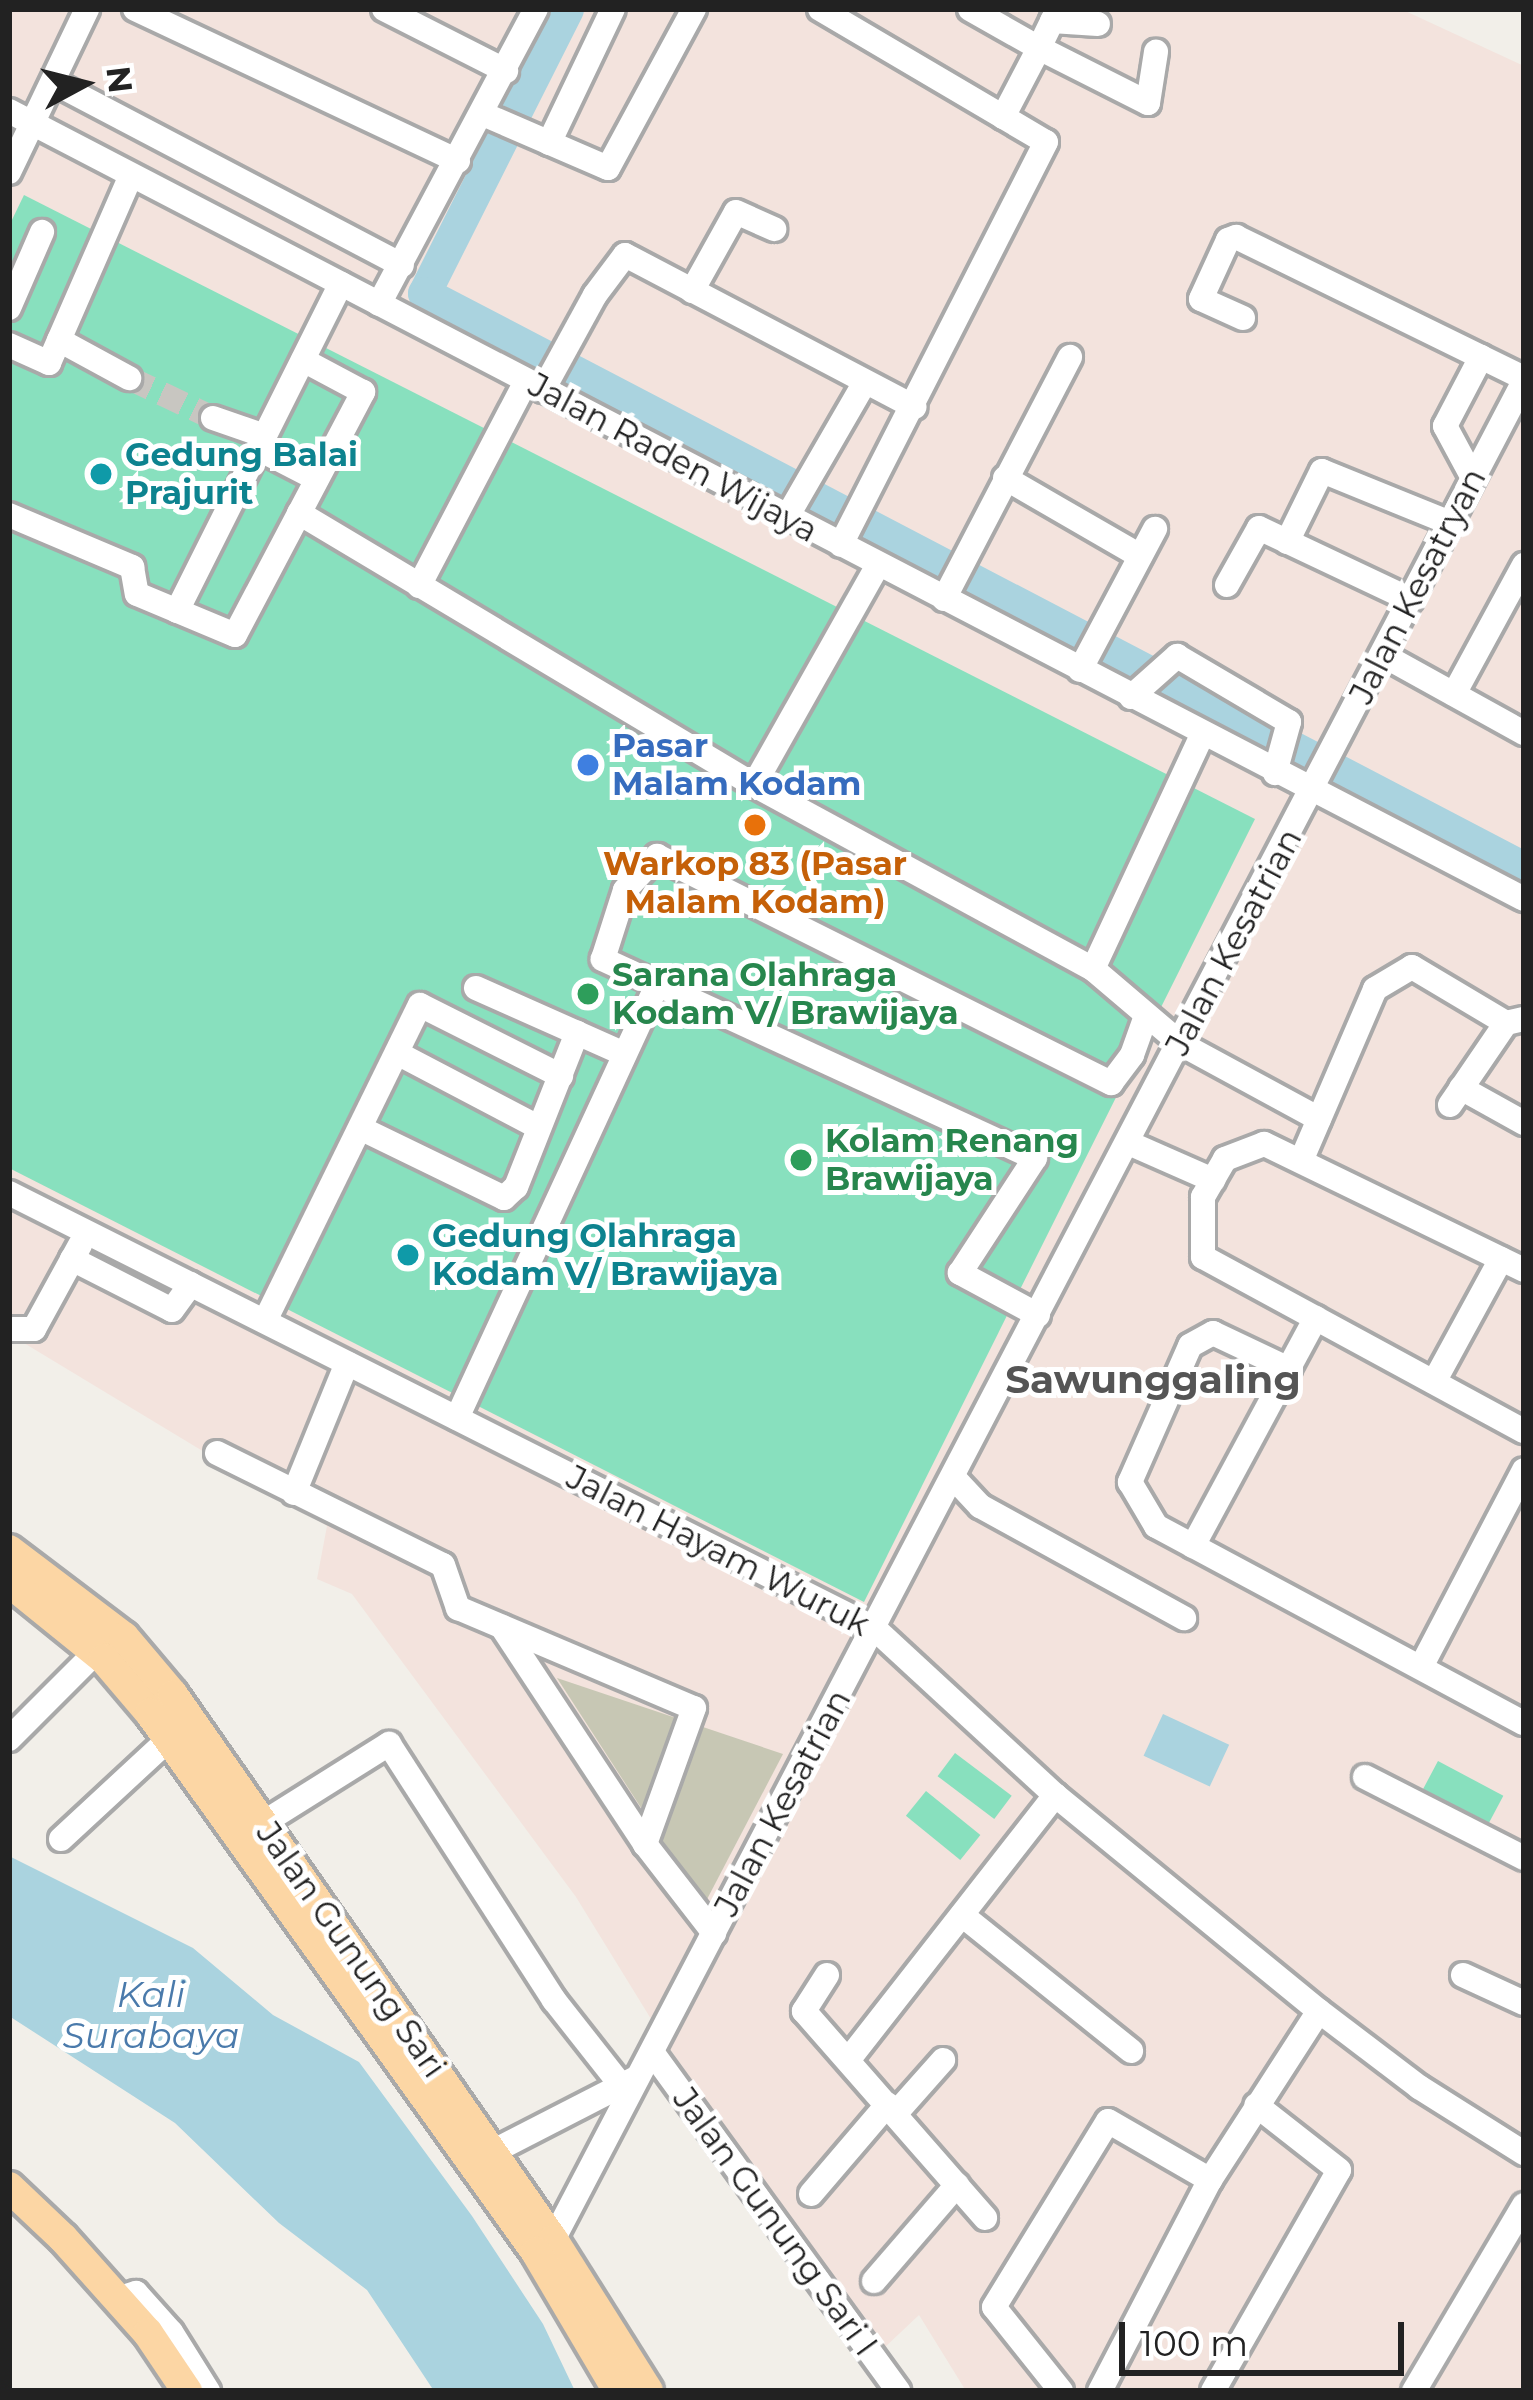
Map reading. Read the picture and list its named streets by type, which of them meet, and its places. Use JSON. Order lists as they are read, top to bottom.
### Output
{
  "streets": {
    "main road": ["Jalan Gunung Sari"],
    "street": [
      "Jalan Raden Wijaya",
      "Jalan Kesatryan",
      "Jalan Kesatrian",
      "Jalan Hayam Wuruk",
      "Jalan Gunung Sari I"
    ]
  },
  "crossings": [
    ["Jalan Raden Wijaya", "Jalan Kesatryan"],
    ["Jalan Raden Wijaya", "Jalan Kesatrian"],
    ["Jalan Kesatryan", "Jalan Kesatrian"],
    ["Jalan Kesatrian", "Jalan Hayam Wuruk"],
    ["Jalan Kesatrian", "Jalan Gunung Sari"],
    ["Jalan Kesatrian", "Jalan Gunung Sari I"]
  ],
  "districts": ["Sawunggaling"],
  "water": ["Kali Surabaya"],
  "places": [
    "Gedung Balai Prajurit",
    "Pasar Malam Kodam",
    "Warkop 83 (Pasar Malam Kodam)",
    "Sarana Olahraga Kodam V/ Brawijaya",
    "Kolam Renang Brawijaya",
    "Gedung Olahraga Kodam V/ Brawijaya"
  ],
  "scale_bar": "100 m",
  "north": "right"
}
